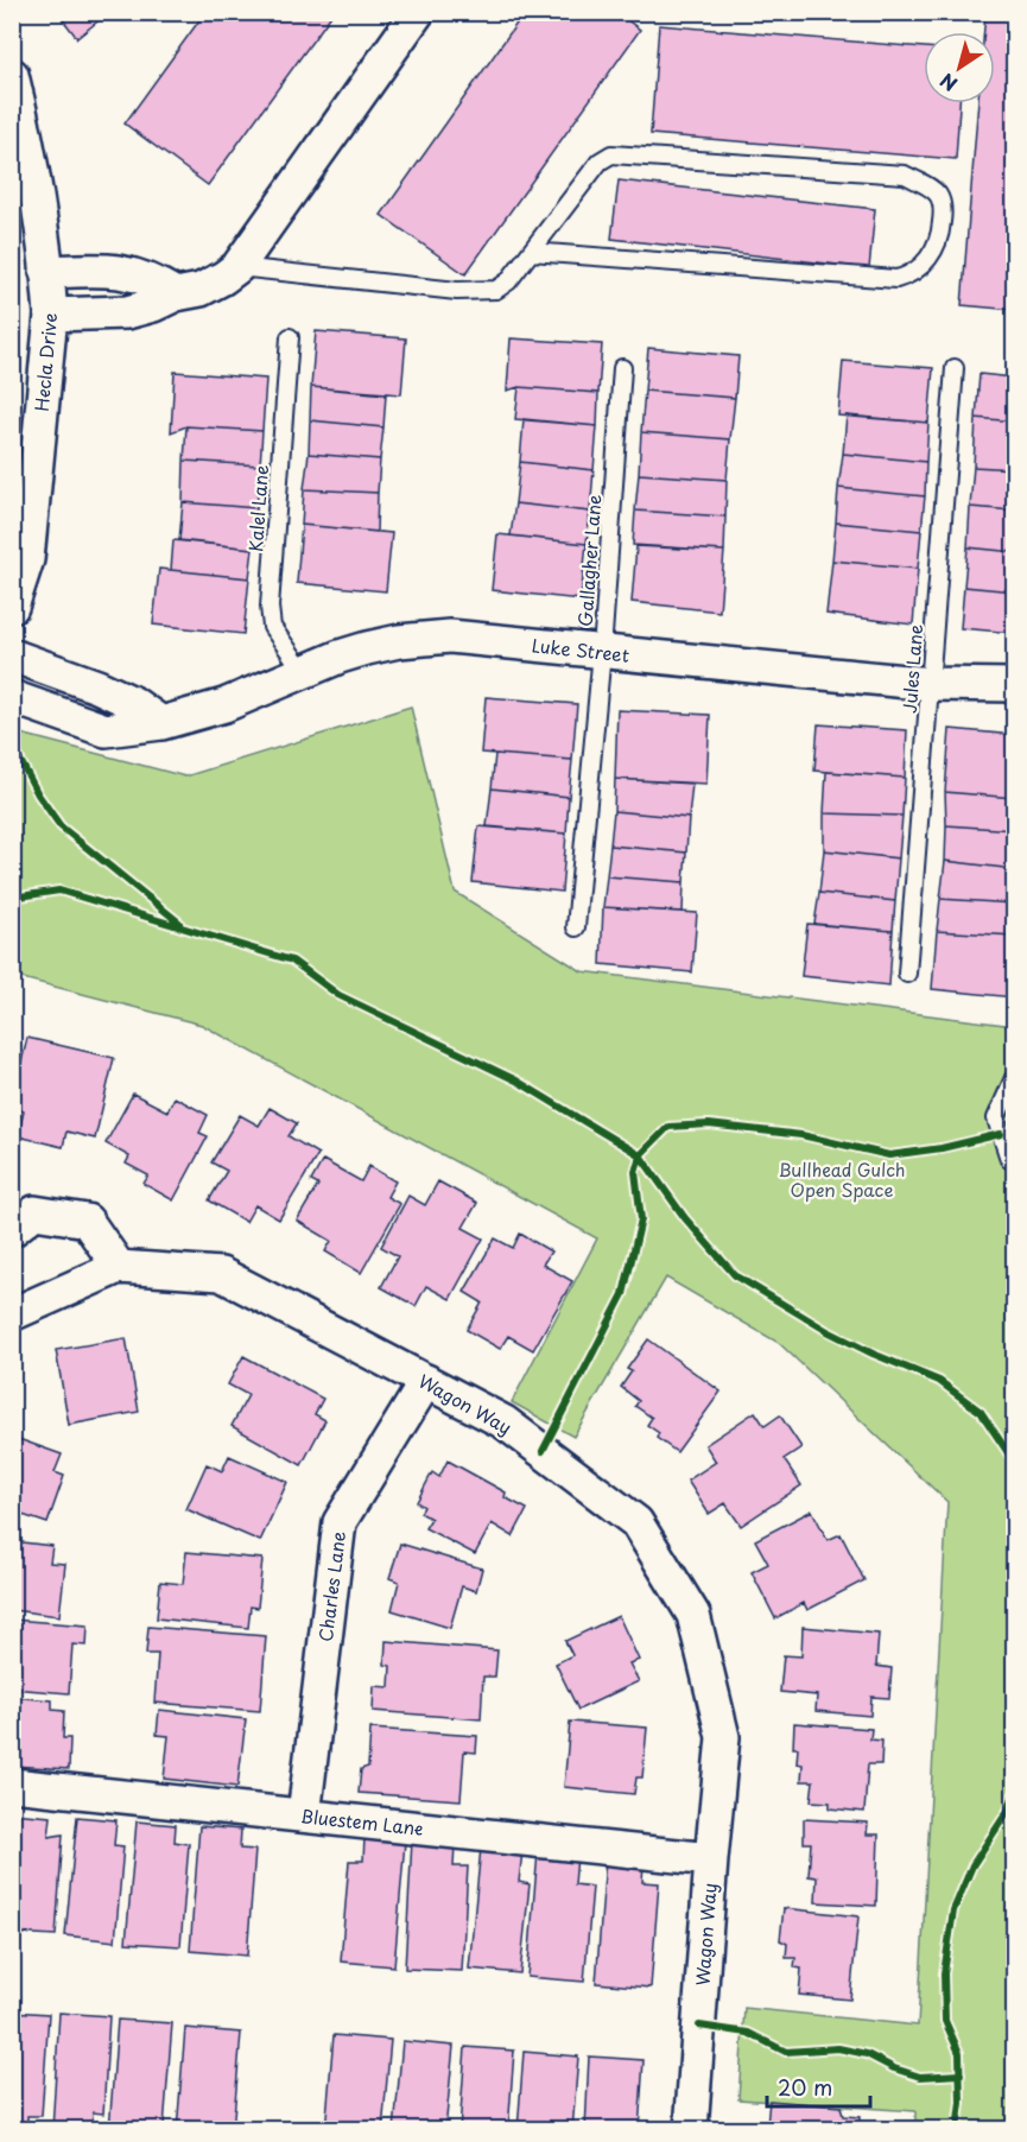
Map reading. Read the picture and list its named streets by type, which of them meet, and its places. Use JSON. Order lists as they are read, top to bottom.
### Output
{
  "streets": {
    "street": [
      "Hecla Drive",
      "Luke Street",
      "Wagon Way",
      "Charles Lane",
      "Bluestem Lane"
    ],
    "lane": ["Kalel Lane", "Gallagher Lane", "Jules Lane"]
  },
  "crossings": [
    ["Kalel Lane", "Luke Street"],
    ["Gallagher Lane", "Luke Street"],
    ["Luke Street", "Jules Lane"],
    ["Wagon Way", "Charles Lane"],
    ["Wagon Way", "Bluestem Lane"],
    ["Charles Lane", "Bluestem Lane"]
  ],
  "parks": ["Bullhead Gulch Open Space"],
  "scale_bar": "20 m",
  "north": "bottom left"
}
